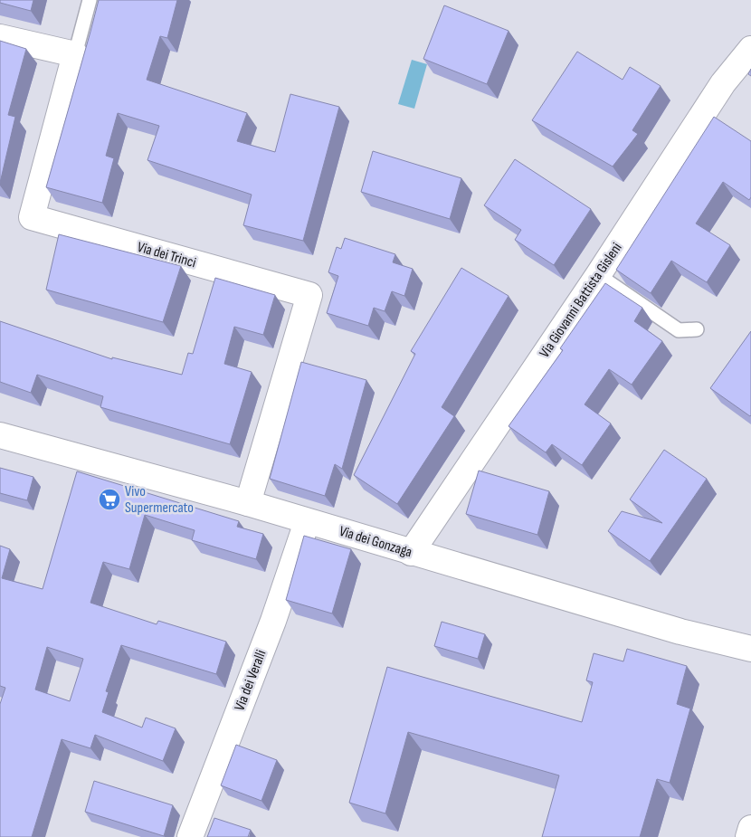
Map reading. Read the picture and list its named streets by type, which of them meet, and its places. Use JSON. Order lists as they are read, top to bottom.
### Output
{
  "streets": {
    "street": [
      "Via dei Trinci",
      "Via Giovanni Battista Gisleni",
      "Via dei Gonzaga",
      "Via dei Veralli"
    ]
  },
  "crossings": [
    ["Via dei Trinci", "Via dei Gonzaga"],
    ["Via Giovanni Battista Gisleni", "Via dei Gonzaga"],
    ["Via dei Gonzaga", "Via dei Veralli"]
  ],
  "places": {
    "supermarket": ["Vivo Supermercato"]
  }
}
